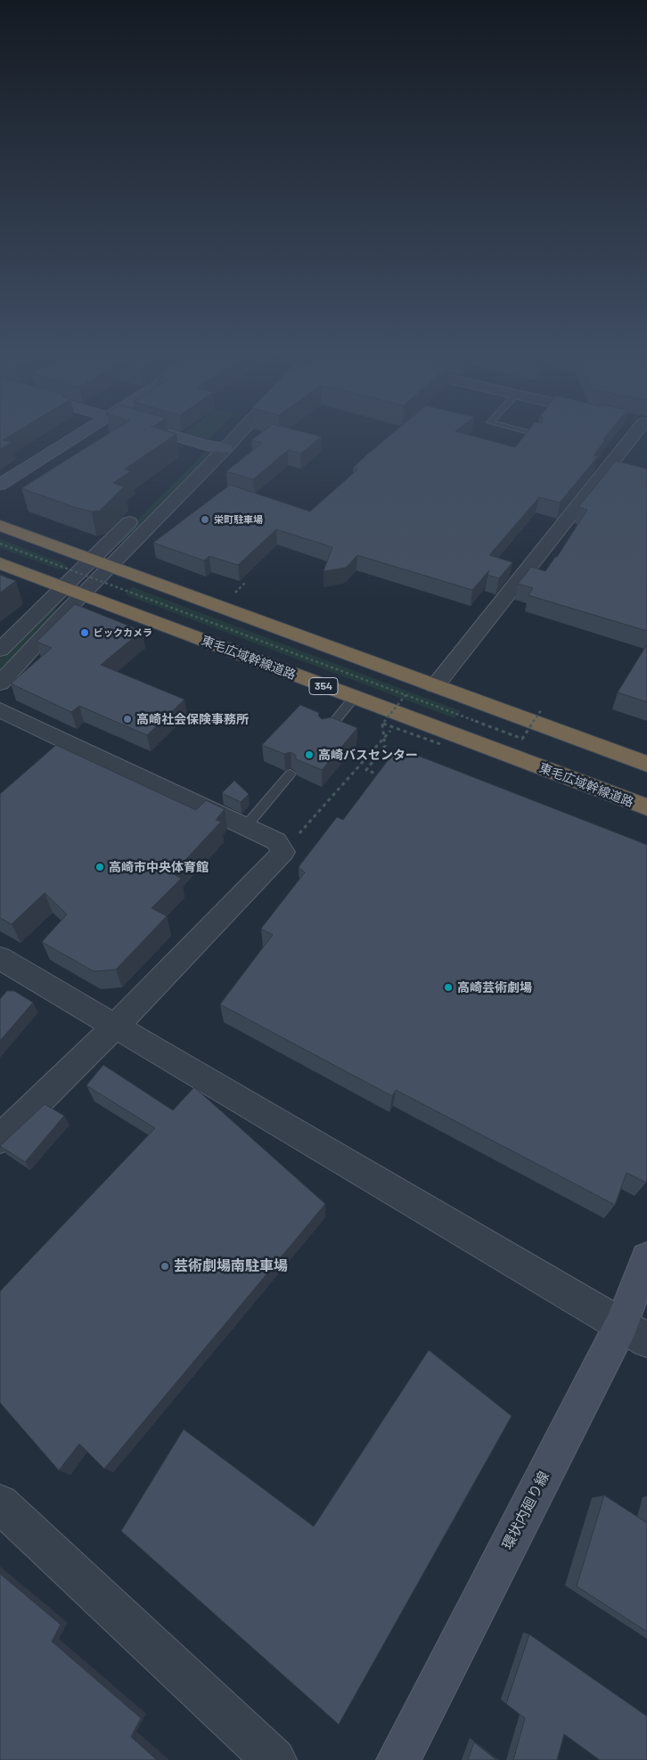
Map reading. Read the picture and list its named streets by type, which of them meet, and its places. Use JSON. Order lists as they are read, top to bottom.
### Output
{
  "streets": {
    "highway": ["東毛広域幹線道路", "354"],
    "street": ["環状内廻り線"]
  },
  "places": [
    "栄町駐車場",
    "ビックカメラ",
    "高崎社会保険事務所",
    "高崎バスセンター",
    "高崎市中央体育館",
    "高崎芸術劇場",
    "芸術劇場南駐車場"
  ]
}
